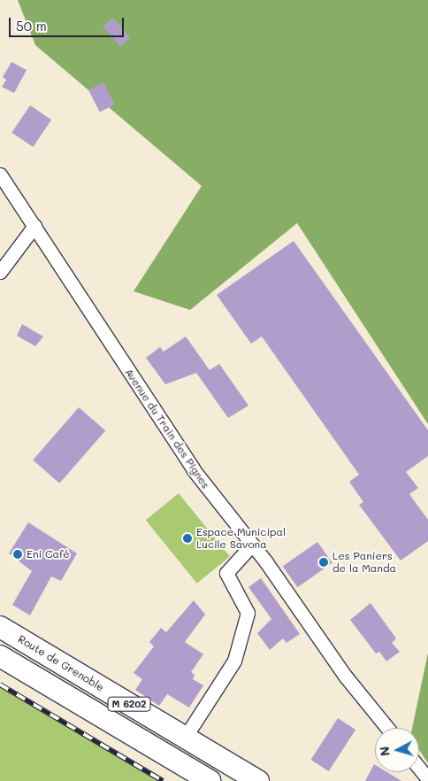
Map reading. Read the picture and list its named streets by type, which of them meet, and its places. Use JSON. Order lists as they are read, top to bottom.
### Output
{
  "streets": {
    "main road": ["Route de Grenoble", "M 6202"],
    "street": ["Avenue du Train des Pignes"]
  },
  "places": ["Espace Municipal Lucile Savona", "Eni Café", "Les Paniers de la Manda"],
  "scale_bar": "50 m",
  "north": "left"
}
